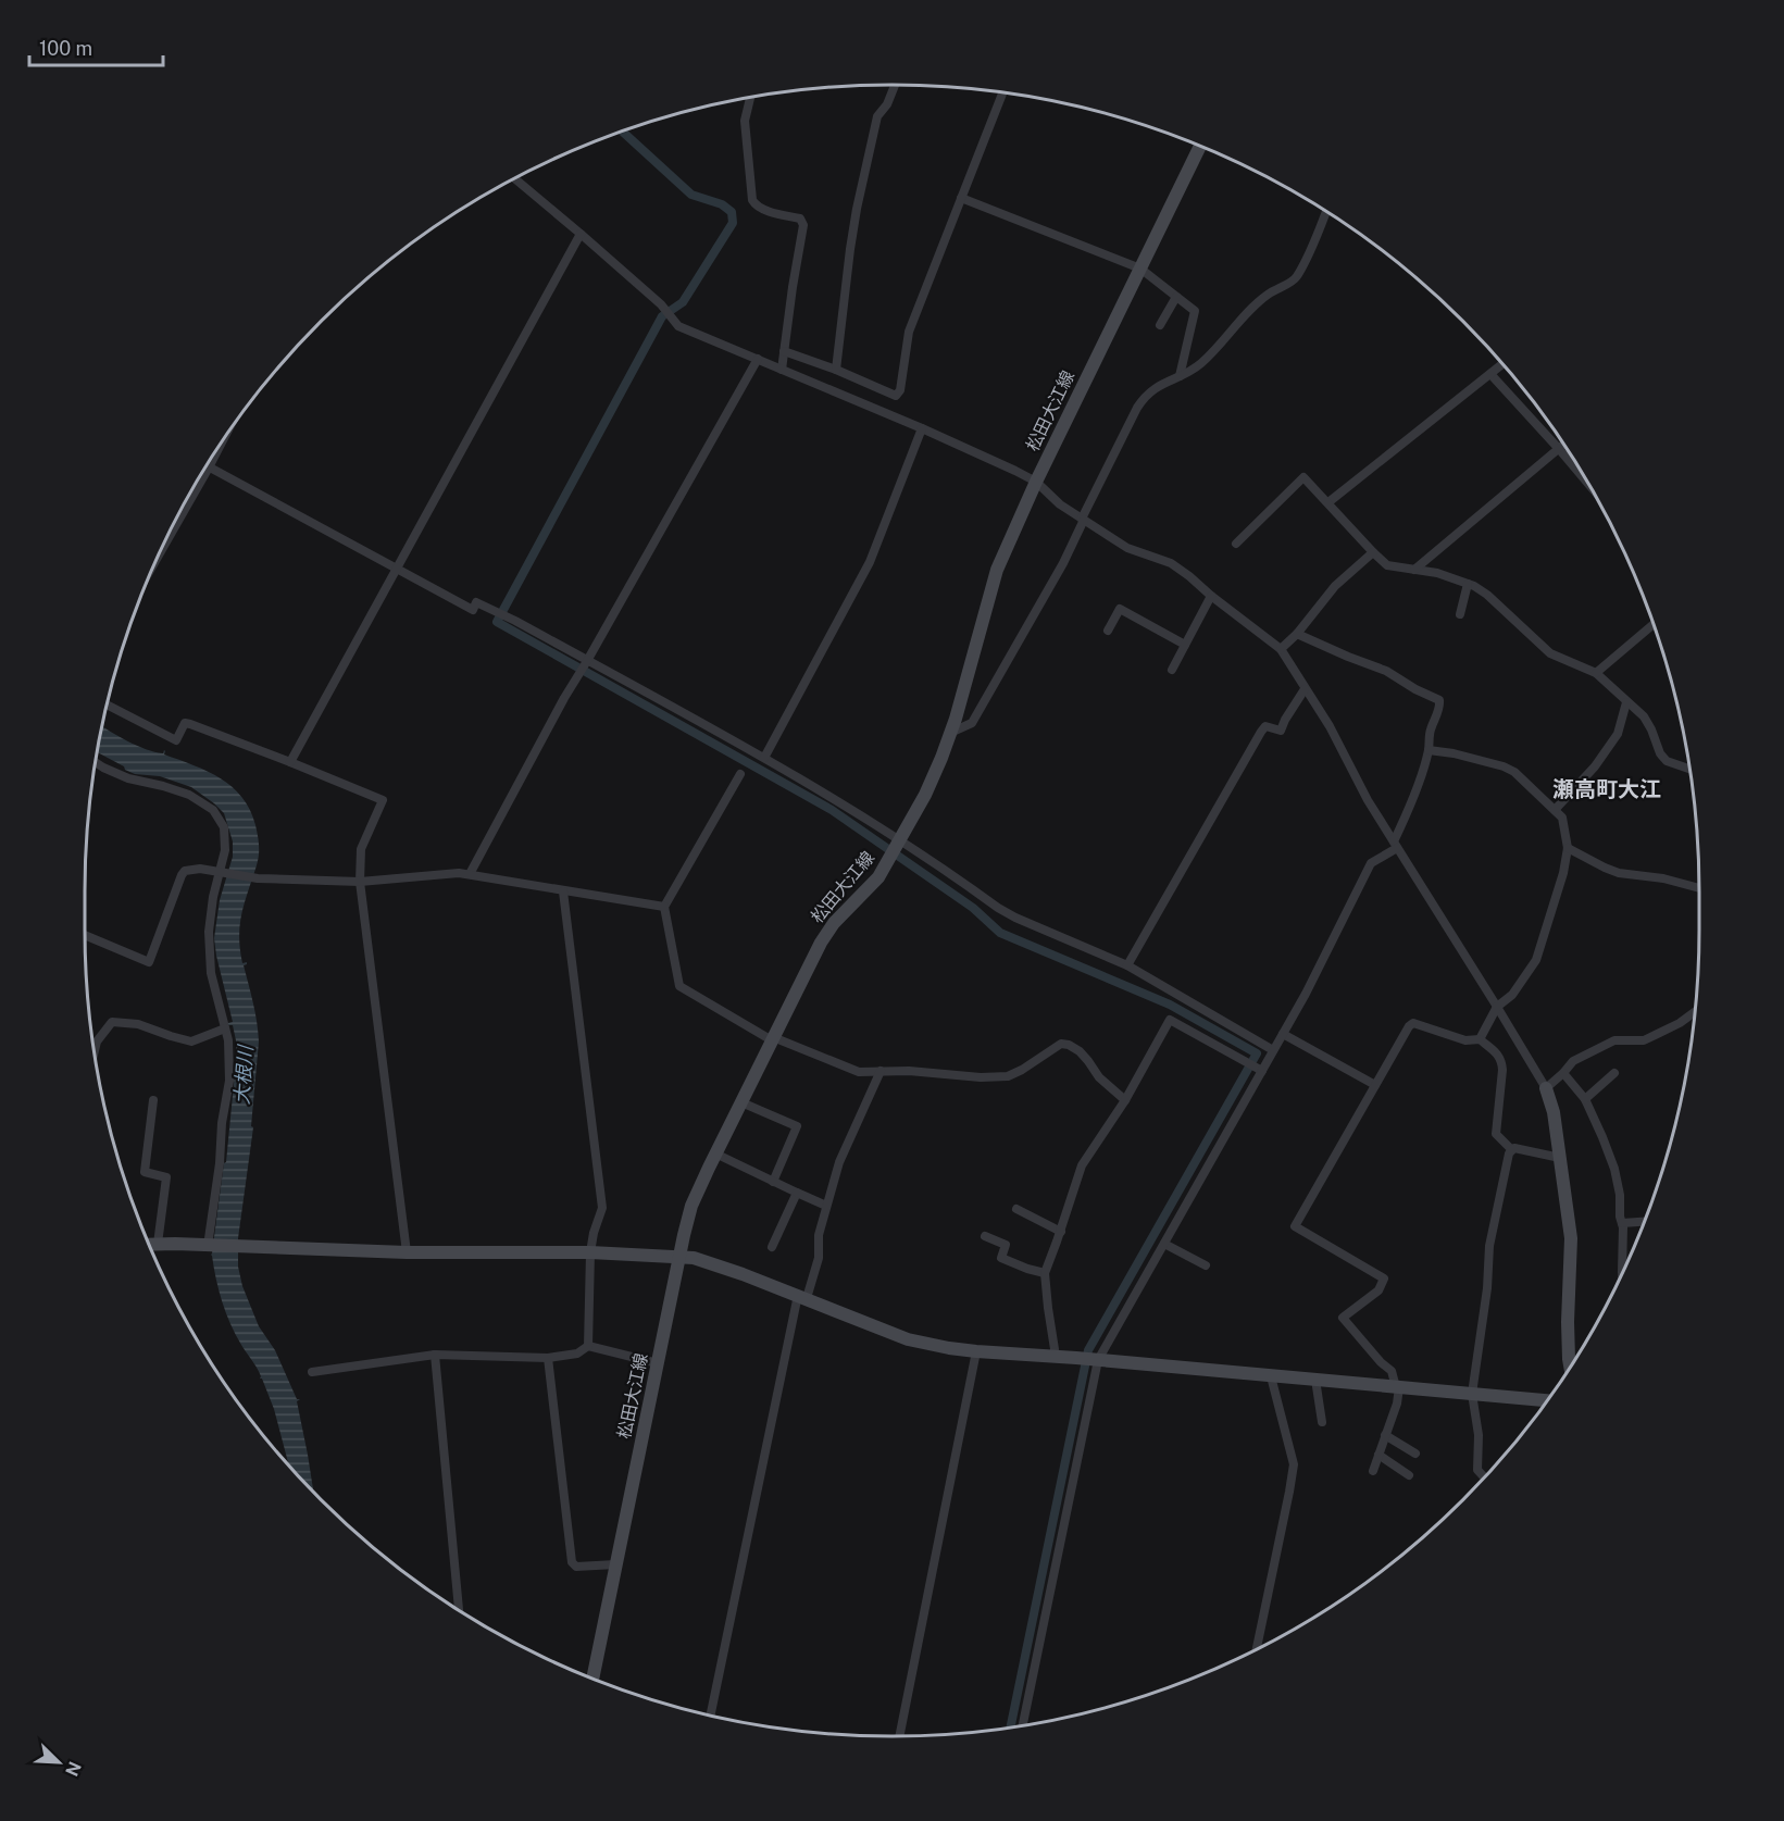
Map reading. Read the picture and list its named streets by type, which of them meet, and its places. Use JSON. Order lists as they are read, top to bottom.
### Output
{
  "streets": {
    "street": ["松田大江線"]
  },
  "districts": ["瀬高町大江"],
  "water": ["大根川"],
  "scale_bar": "100 m",
  "north": "bottom right"
}
